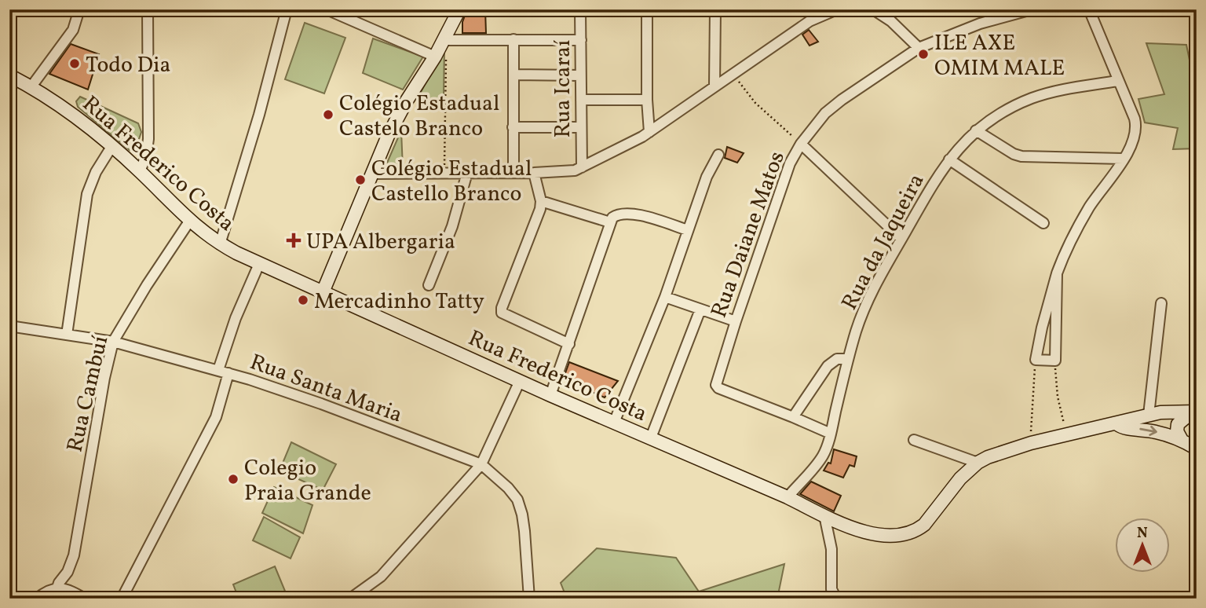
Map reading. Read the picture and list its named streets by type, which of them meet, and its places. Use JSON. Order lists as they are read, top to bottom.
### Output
{
  "streets": {
    "main road": ["Rua Frederico Costa"],
    "street": [
      "Rua Icaraí",
      "Rua Daiane Matos",
      "Rua da Jaqueira",
      "Rua Santa Maria",
      "Rua Cambuí"
    ]
  },
  "crossings": [
    ["Rua Frederico Costa", "Rua da Jaqueira"],
    ["Rua Frederico Costa", "Rua Cambuí"],
    ["Rua Daiane Matos", "Rua da Jaqueira"],
    ["Rua Santa Maria", "Rua Cambuí"]
  ],
  "places": {
    "other": [
      "ILE AXE OMIM MALE",
      "Todo Dia",
      "Colégio Estadual Castelo Branco",
      "Colégio Estadual Castello Branco",
      "Mercadinho Tatty",
      "Colegio Praia Grande"
    ],
    "health": ["UPA Albergaria"]
  },
  "north": "top"
}
